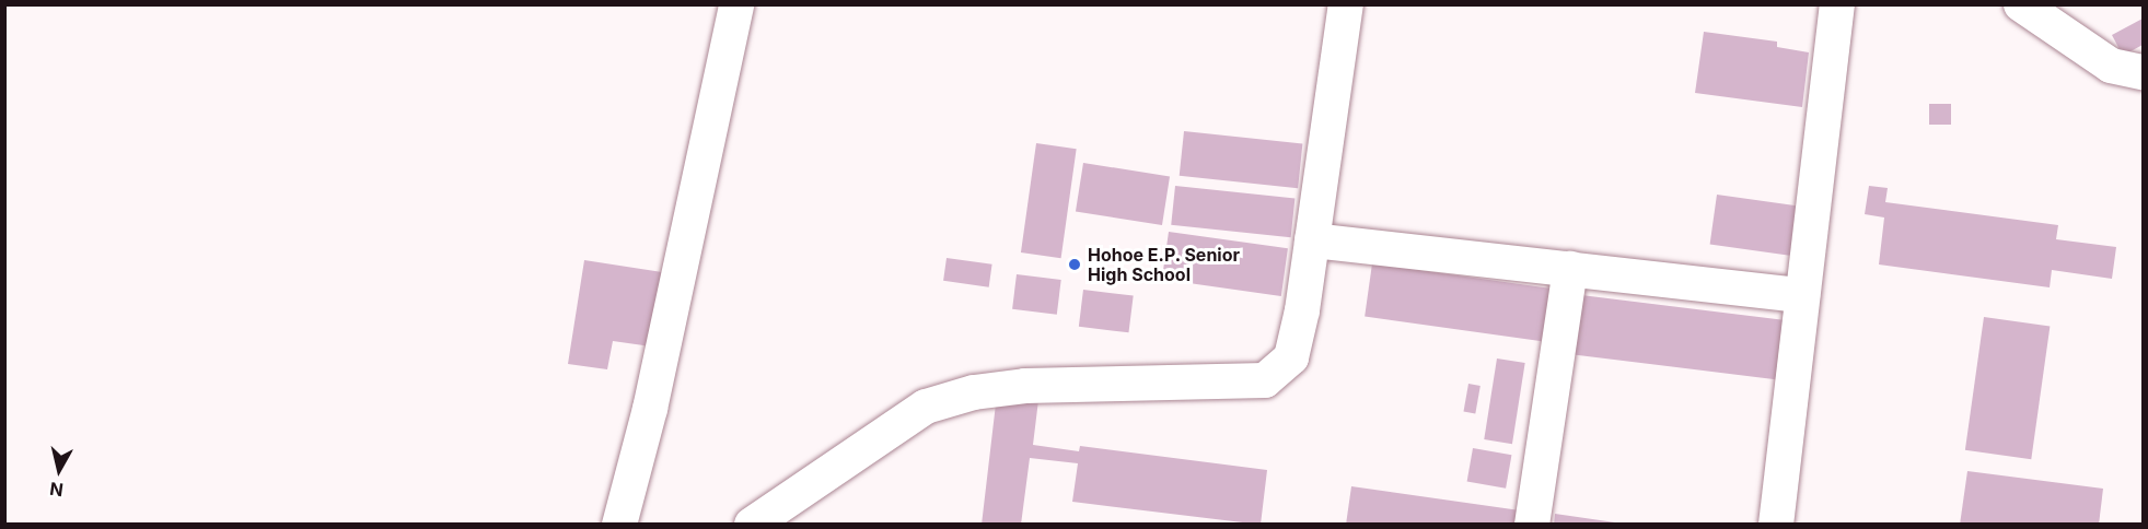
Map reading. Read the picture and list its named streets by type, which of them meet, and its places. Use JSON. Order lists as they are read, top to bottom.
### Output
{
  "places": ["Hohoe E.P. Senior High School"],
  "north": "bottom"
}
